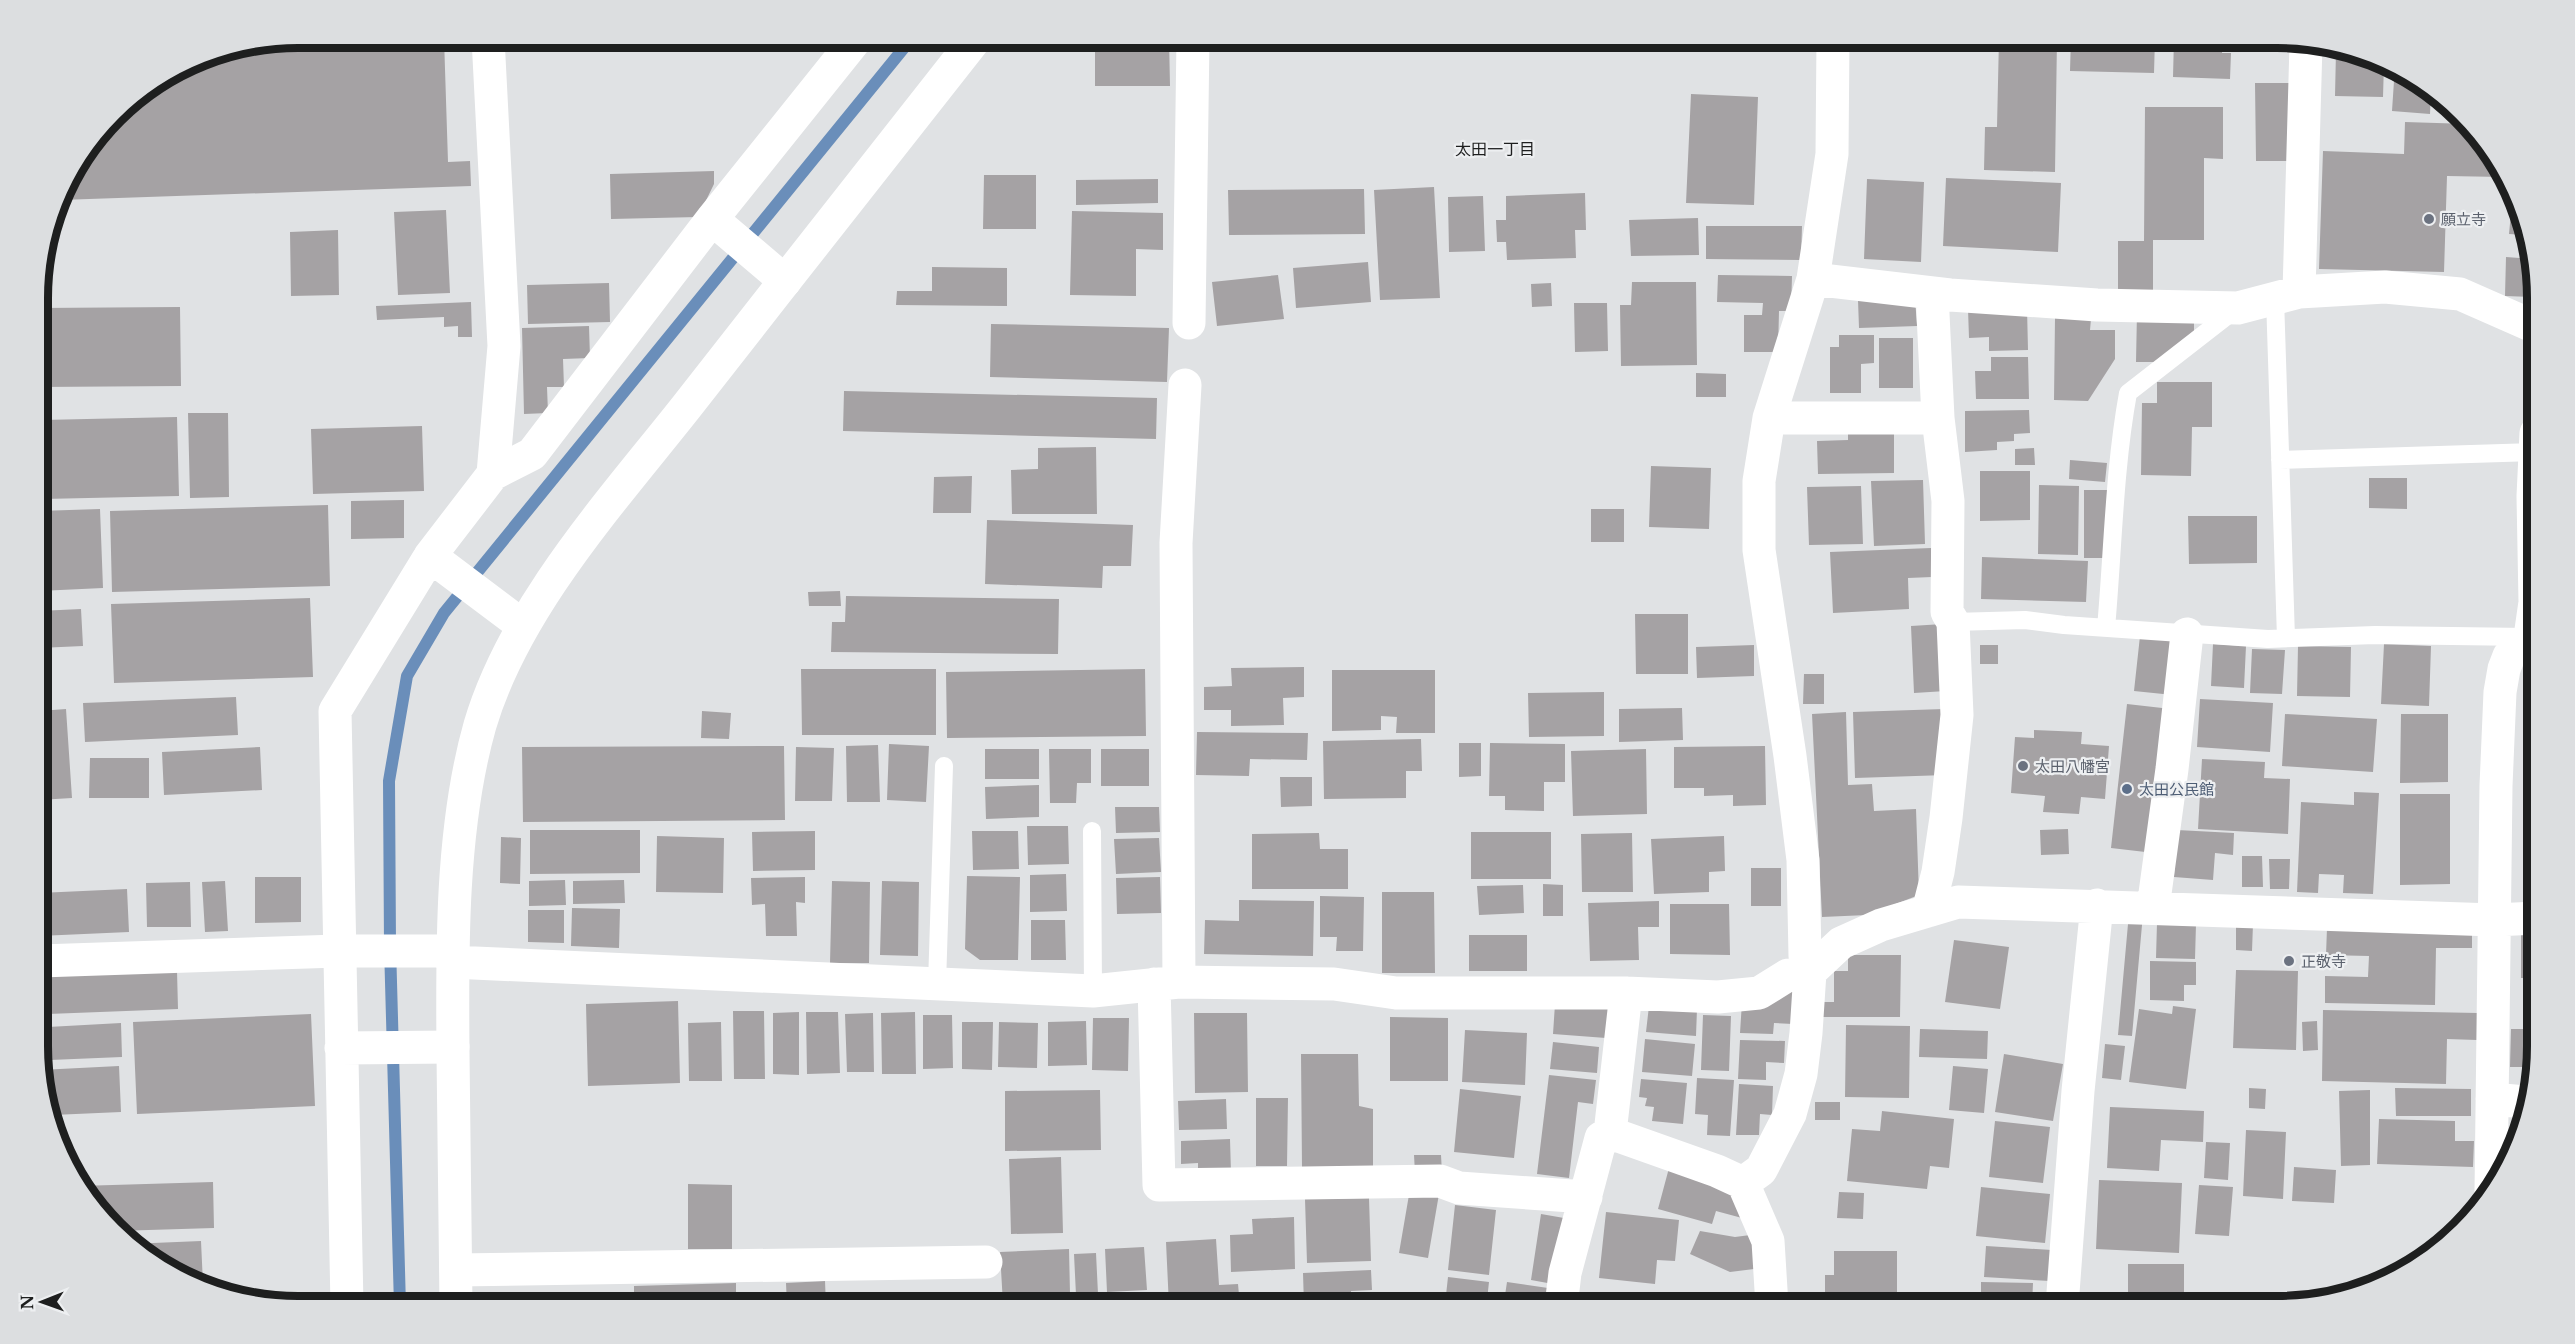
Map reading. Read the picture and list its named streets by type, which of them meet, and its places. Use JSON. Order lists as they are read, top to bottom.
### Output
{
  "districts": ["太田一丁目"],
  "places": [
    "願立寺",
    "太田八幡宮",
    "太田公民館",
    "正敬寺"
  ],
  "north": "left"
}
